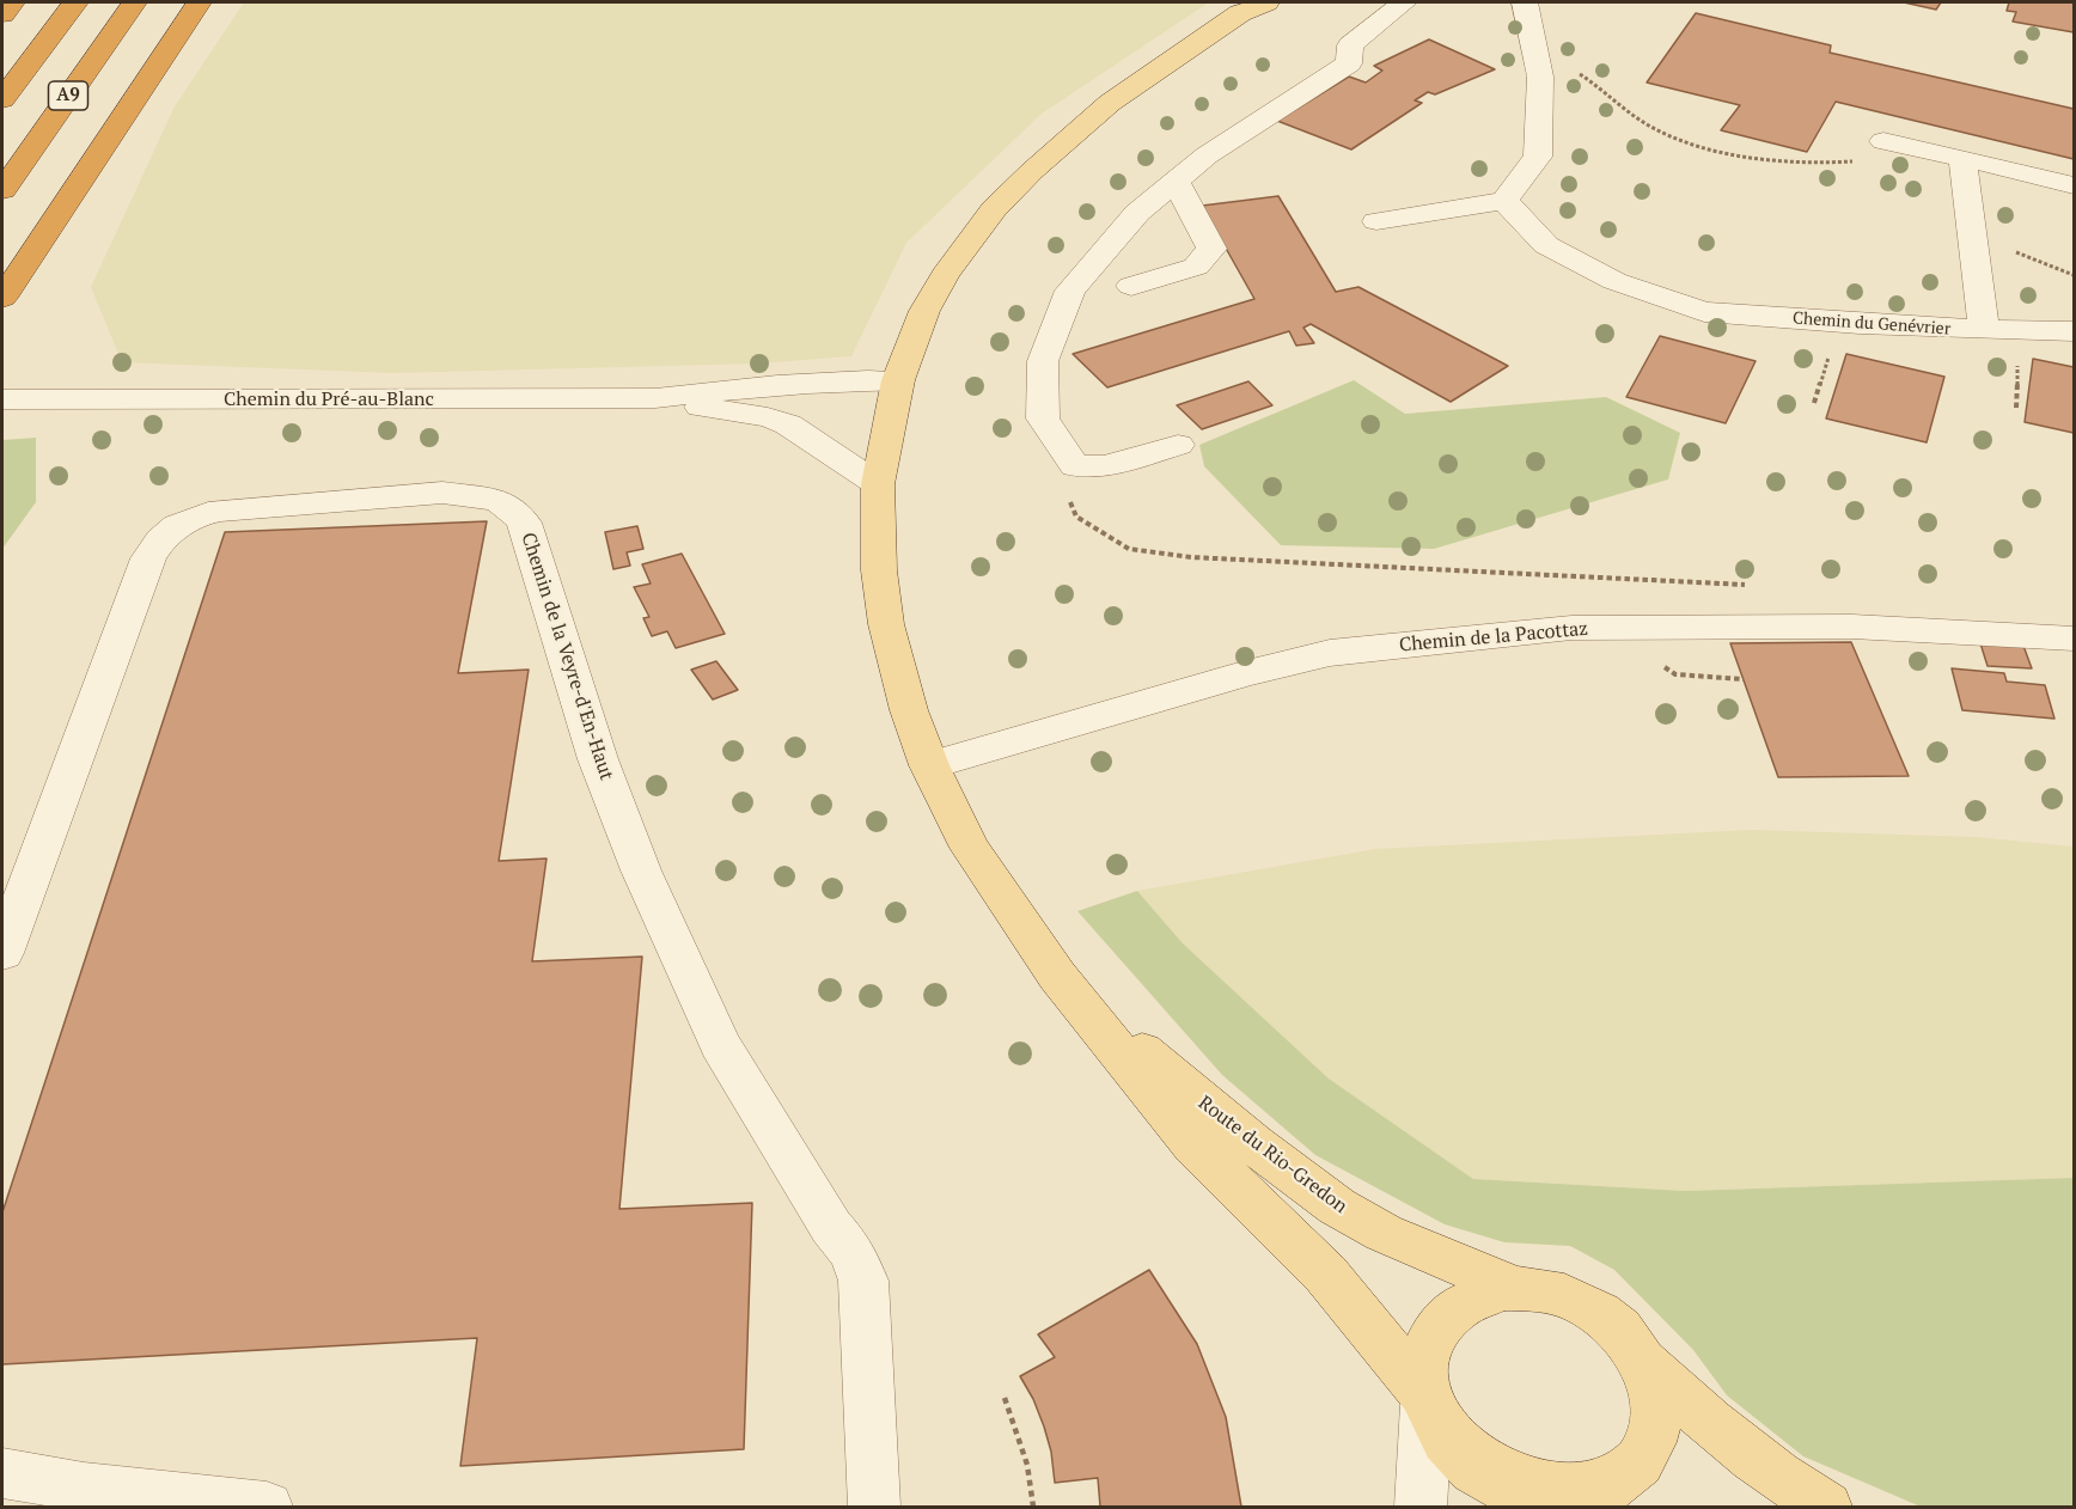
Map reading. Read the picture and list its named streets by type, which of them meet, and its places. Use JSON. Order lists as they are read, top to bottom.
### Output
{
  "streets": {
    "highway": ["A9"],
    "main road": ["Route du Rio-Gredon"],
    "street": [
      "Chemin du Genévrier",
      "Chemin du Pré-au-Blanc",
      "Chemin de la Pacottaz",
      "Chemin de la Veyre-d'En-Haut"
    ]
  },
  "crossings": [
    ["Chemin du Pré-au-Blanc", "Route du Rio-Gredon"],
    ["Chemin de la Pacottaz", "Route du Rio-Gredon"]
  ]
}
